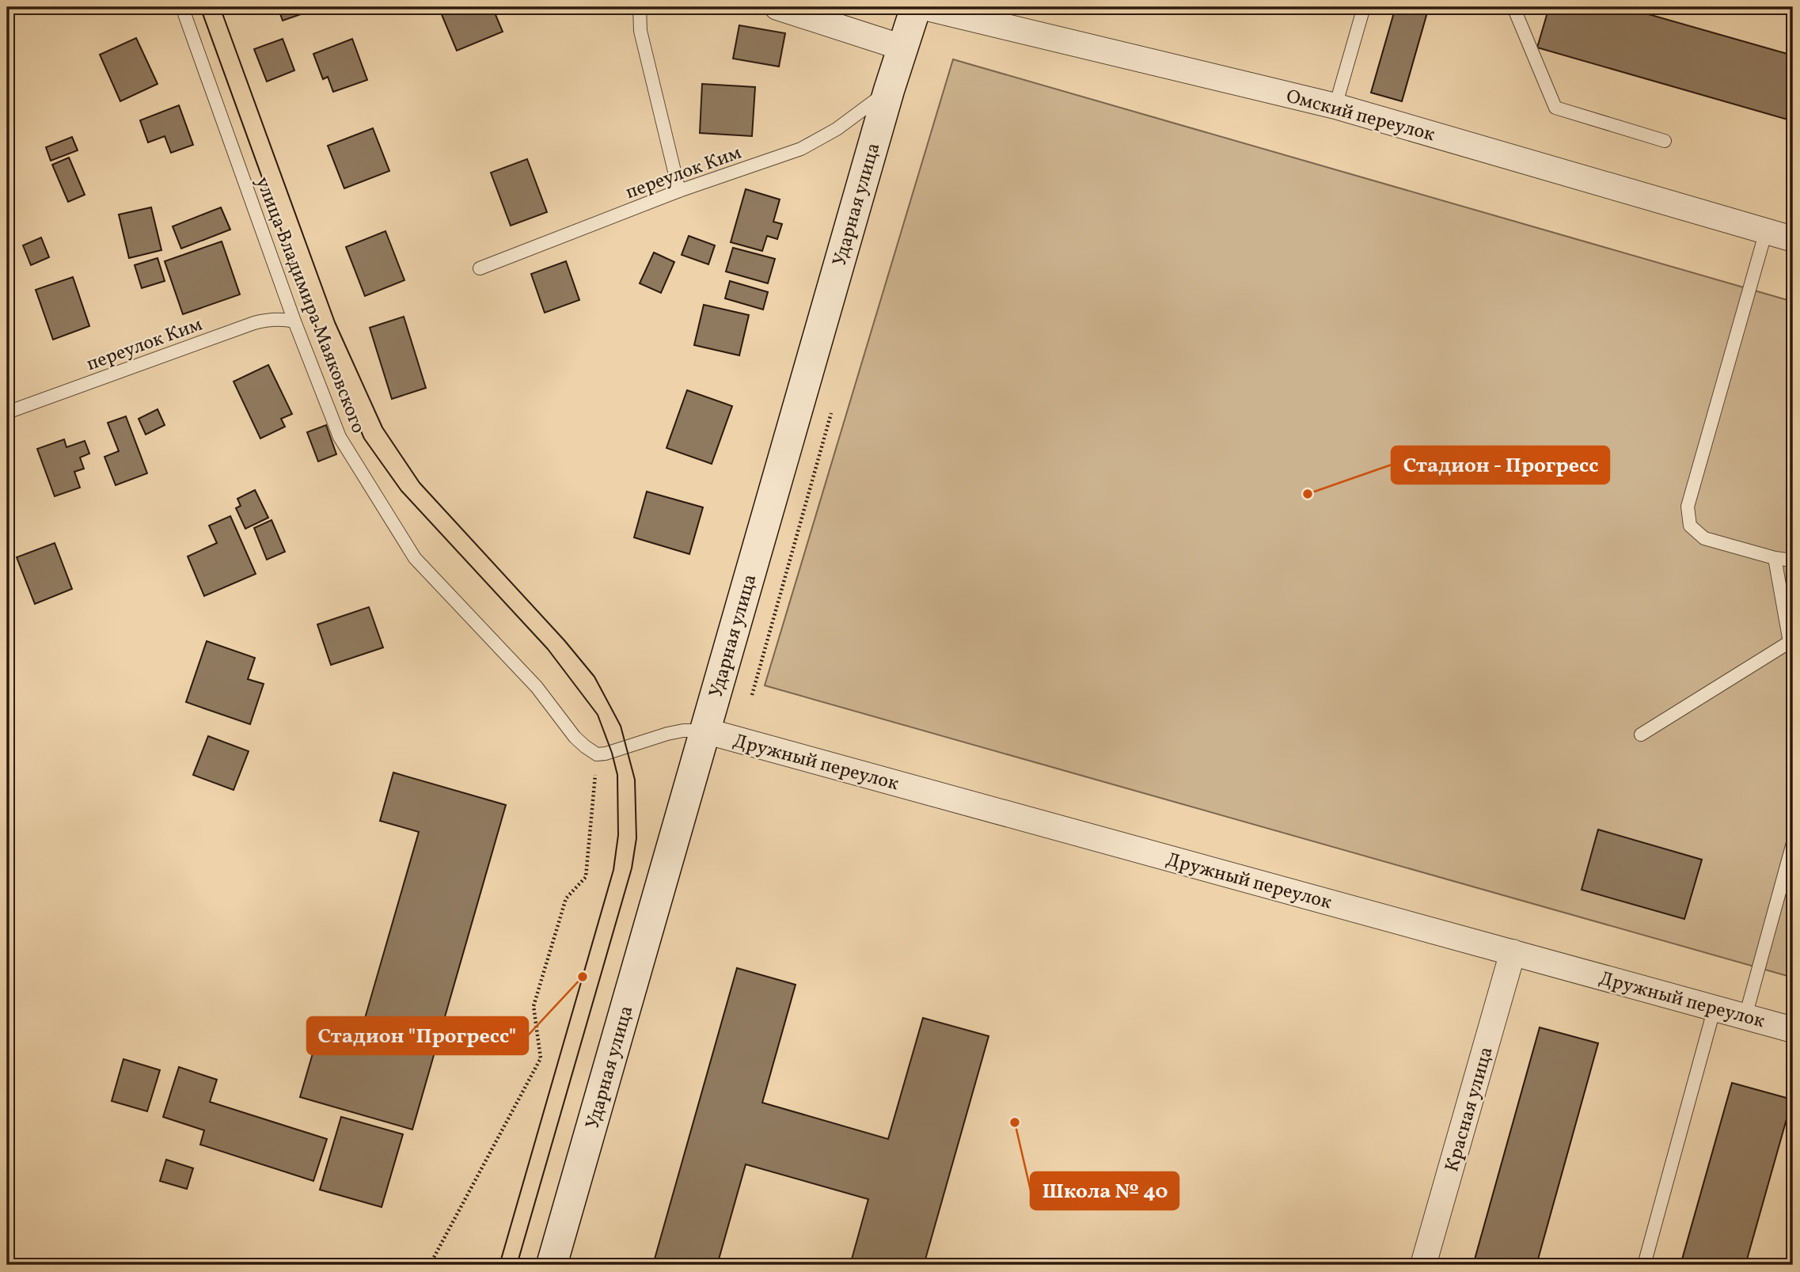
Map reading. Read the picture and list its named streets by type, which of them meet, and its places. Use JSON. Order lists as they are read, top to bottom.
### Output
{
  "streets": {
    "street": [
      "Омский переулок",
      "Ударная улица",
      "Дружный переулок",
      "Красная улица"
    ],
    "lane": ["переулок Ким", "улица Владимира Маяковского"]
  },
  "crossings": [
    ["переулок Ким", "Ударная улица"],
    ["переулок Ким", "улица Владимира Маяковского"],
    ["Ударная улица", "Дружный переулок"],
    ["Дружный переулок", "Красная улица"]
  ],
  "places": ["Стадион - Прогресс", "Стадион \"Прогресс\"", "Школа № 40"]
}
